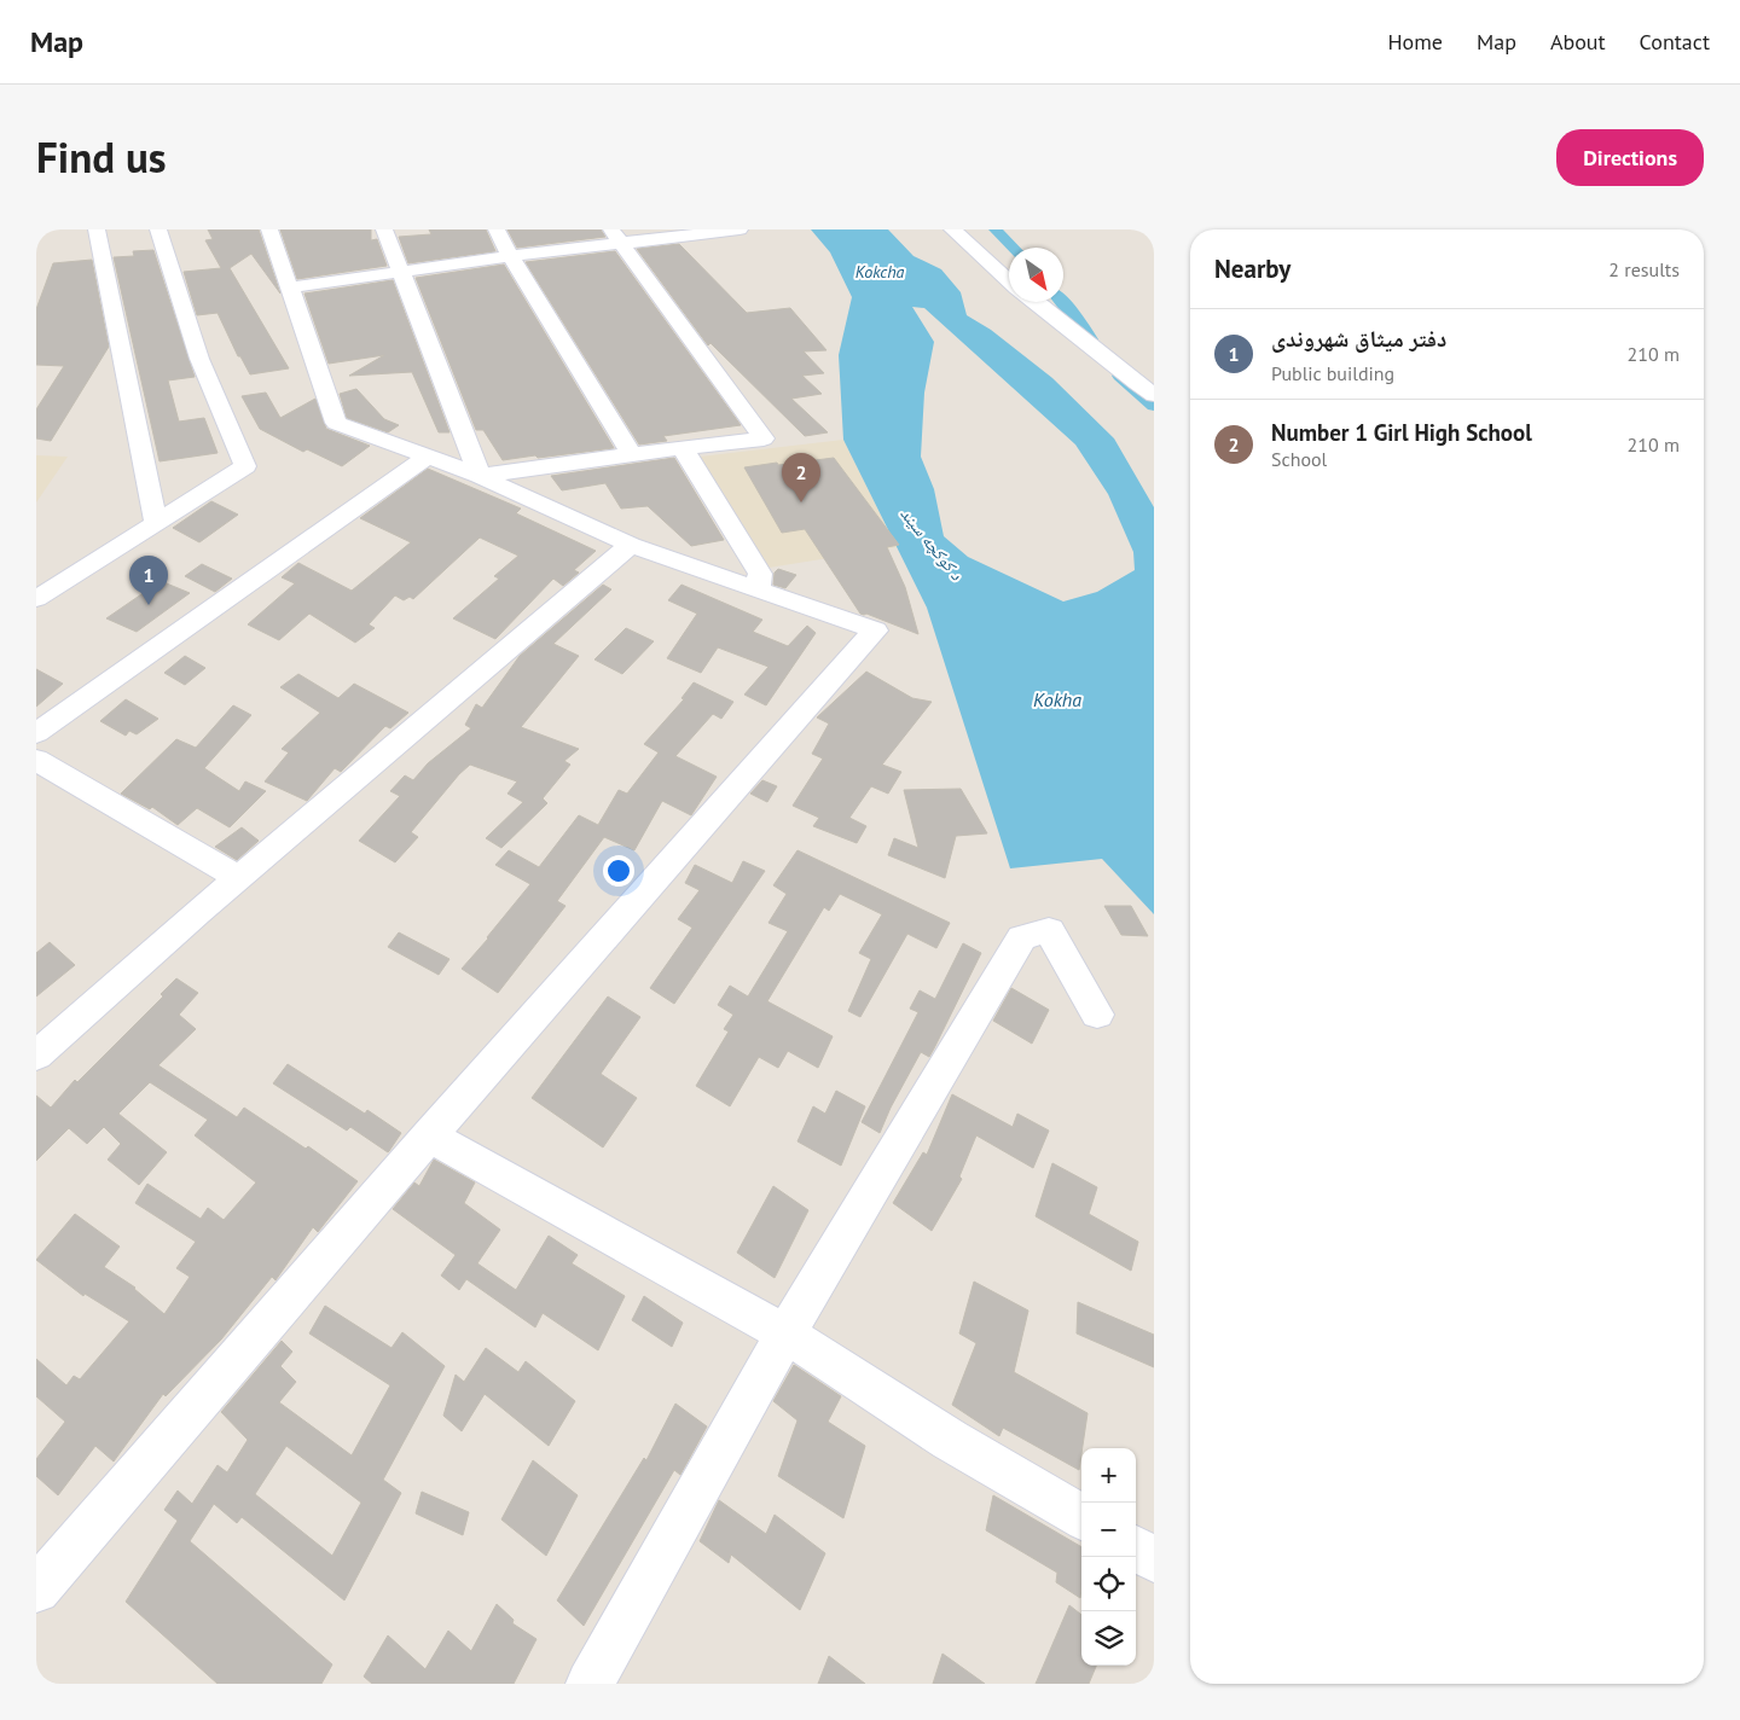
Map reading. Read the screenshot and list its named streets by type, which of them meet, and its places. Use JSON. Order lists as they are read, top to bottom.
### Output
{
  "water": ["Kokcha", "د کوکچه سیند", "Kokha"],
  "north": "bottom right",
  "page": {
    "header": "Map",
    "nav": [
      "Home",
      "Map",
      "About",
      "Contact"
    ],
    "title": "Find us",
    "buttons": "Directions",
    "heading": ["Nearby", "2 results"],
    "list": [
      {
        "mark": "1",
        "name": "دفتر میثاق شهروندی",
        "note": "Public building",
        "value": "210 m"
      },
      {
        "mark": "2",
        "name": "Number 1 Girl High School",
        "note": "School",
        "value": "210 m"
      }
    ],
    "pins": ["2", "1"],
    "map_buttons": ["+", "−"]
  }
}
